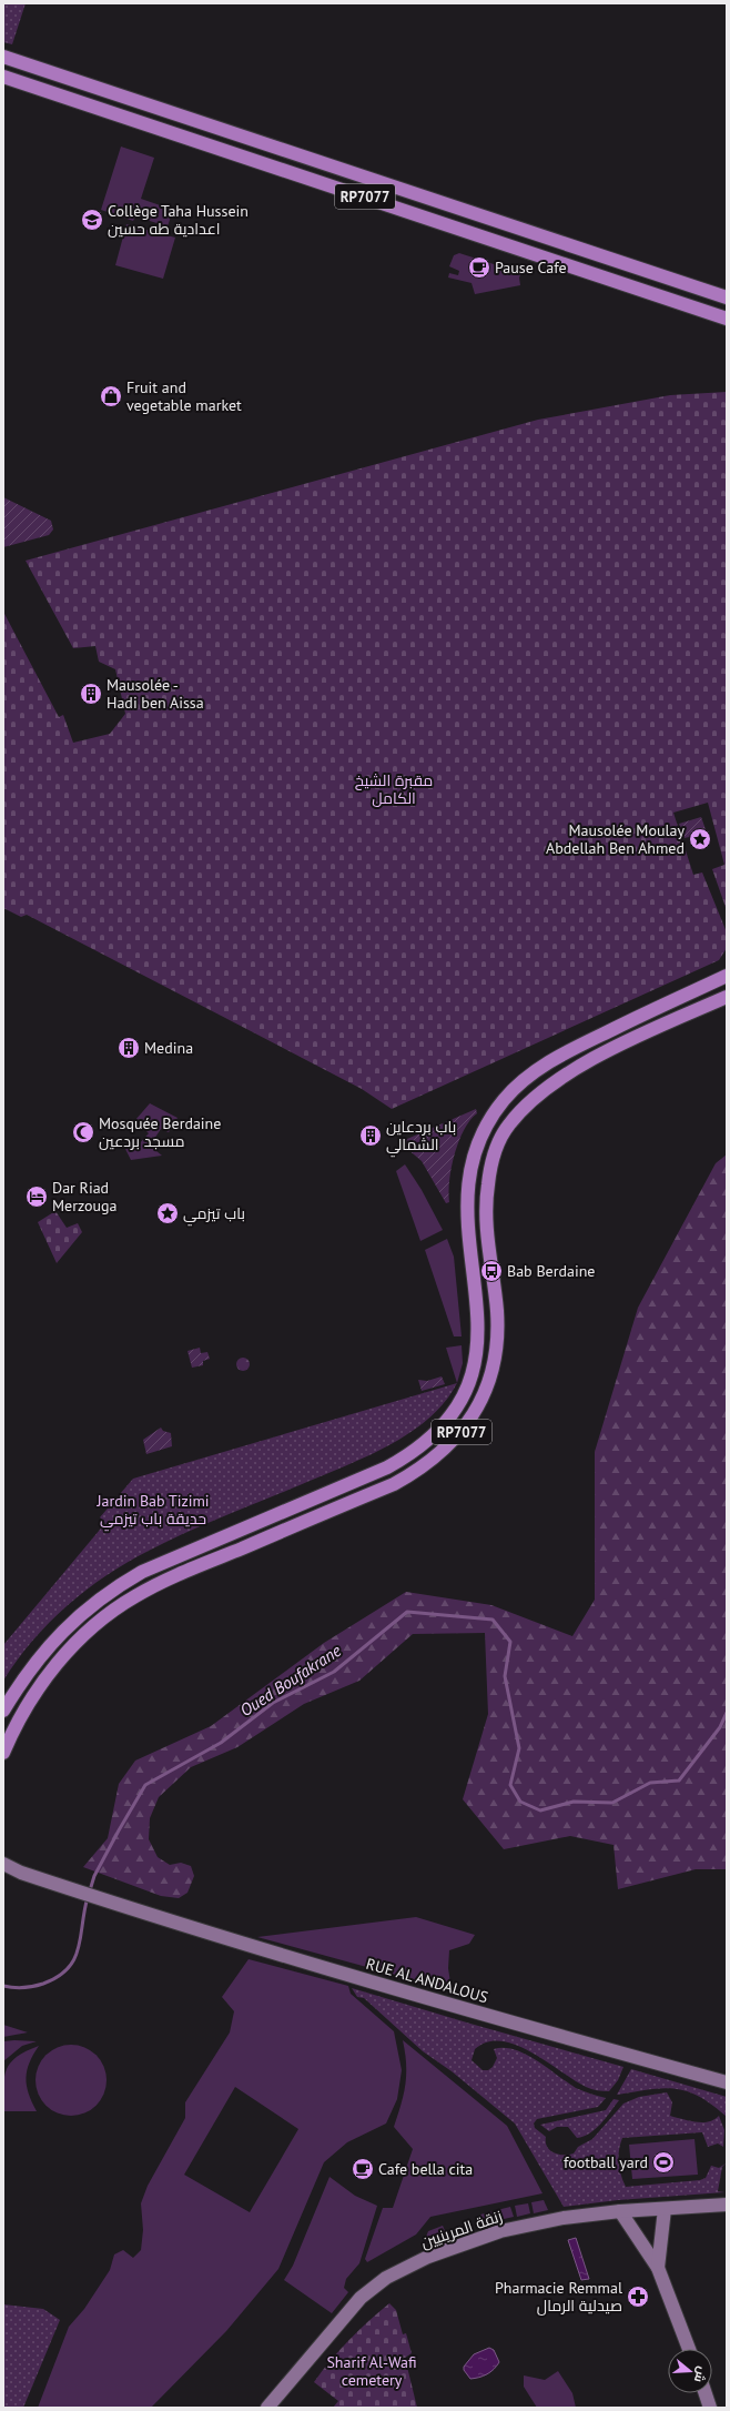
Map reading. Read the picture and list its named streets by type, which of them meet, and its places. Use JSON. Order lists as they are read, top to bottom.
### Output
{
  "streets": {
    "main road": ["RP7077"],
    "street": ["RUE AL ANDALOUS", "زنقة المرينيين"]
  },
  "water": ["Oued Boufakrane"],
  "parks": ["مقبرة الشيخ الكامل", "Jardin Bab Tizimi حديقة باب تيزمي", "Sharif Al-Wafi cemetery"],
  "places": {
    "school or university": ["Collège Taha Hussein اعدادية طه حسين"],
    "cafe": ["Pause Cafe", "Cafe bella cita"],
    "shop": ["Fruit and vegetable market"],
    "building": ["Mausolée - Hadi ben Aissa", "Medina", "باب بردعاين الشمالي"],
    "place": ["Mausolée Moulay Abdellah Ben Ahmed", "باب تيزمي"],
    "mosque": ["Mosquée Berdaine مسجد بردعين"],
    "hotel": ["Dar Riad Merzouga"],
    "bus stop": ["Bab Berdaine"],
    "sports": ["football yard"],
    "pharmacy": ["Pharmacie Remmal صيدلية الرمال"]
  },
  "north": "right"
}
